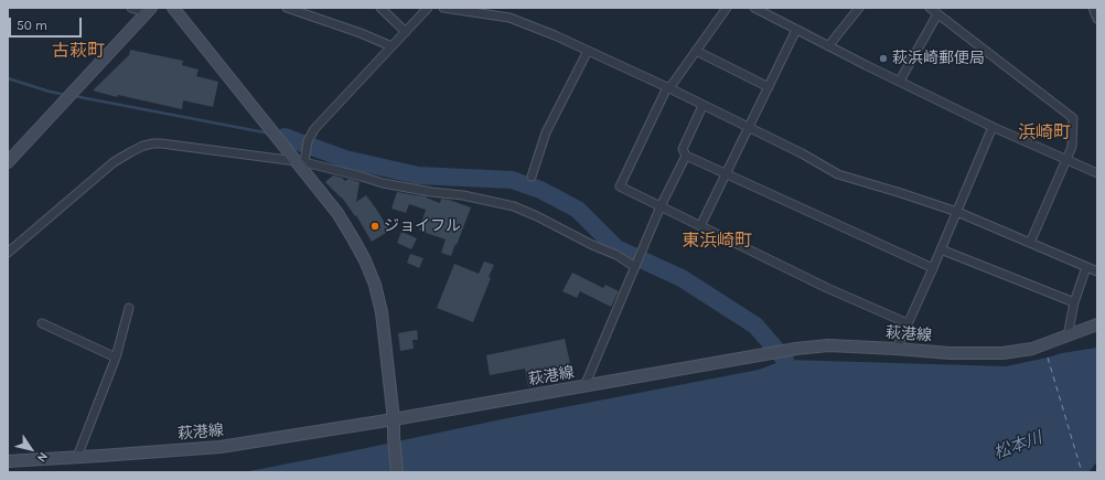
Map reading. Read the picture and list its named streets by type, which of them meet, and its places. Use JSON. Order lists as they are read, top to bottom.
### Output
{
  "streets": {
    "main road": ["萩港線"]
  },
  "districts": ["古萩町", "浜崎町", "東浜崎町"],
  "water": ["松本川"],
  "places": ["萩浜崎郵便局", "ジョイフル"],
  "scale_bar": "50 m",
  "north": "bottom right"
}
